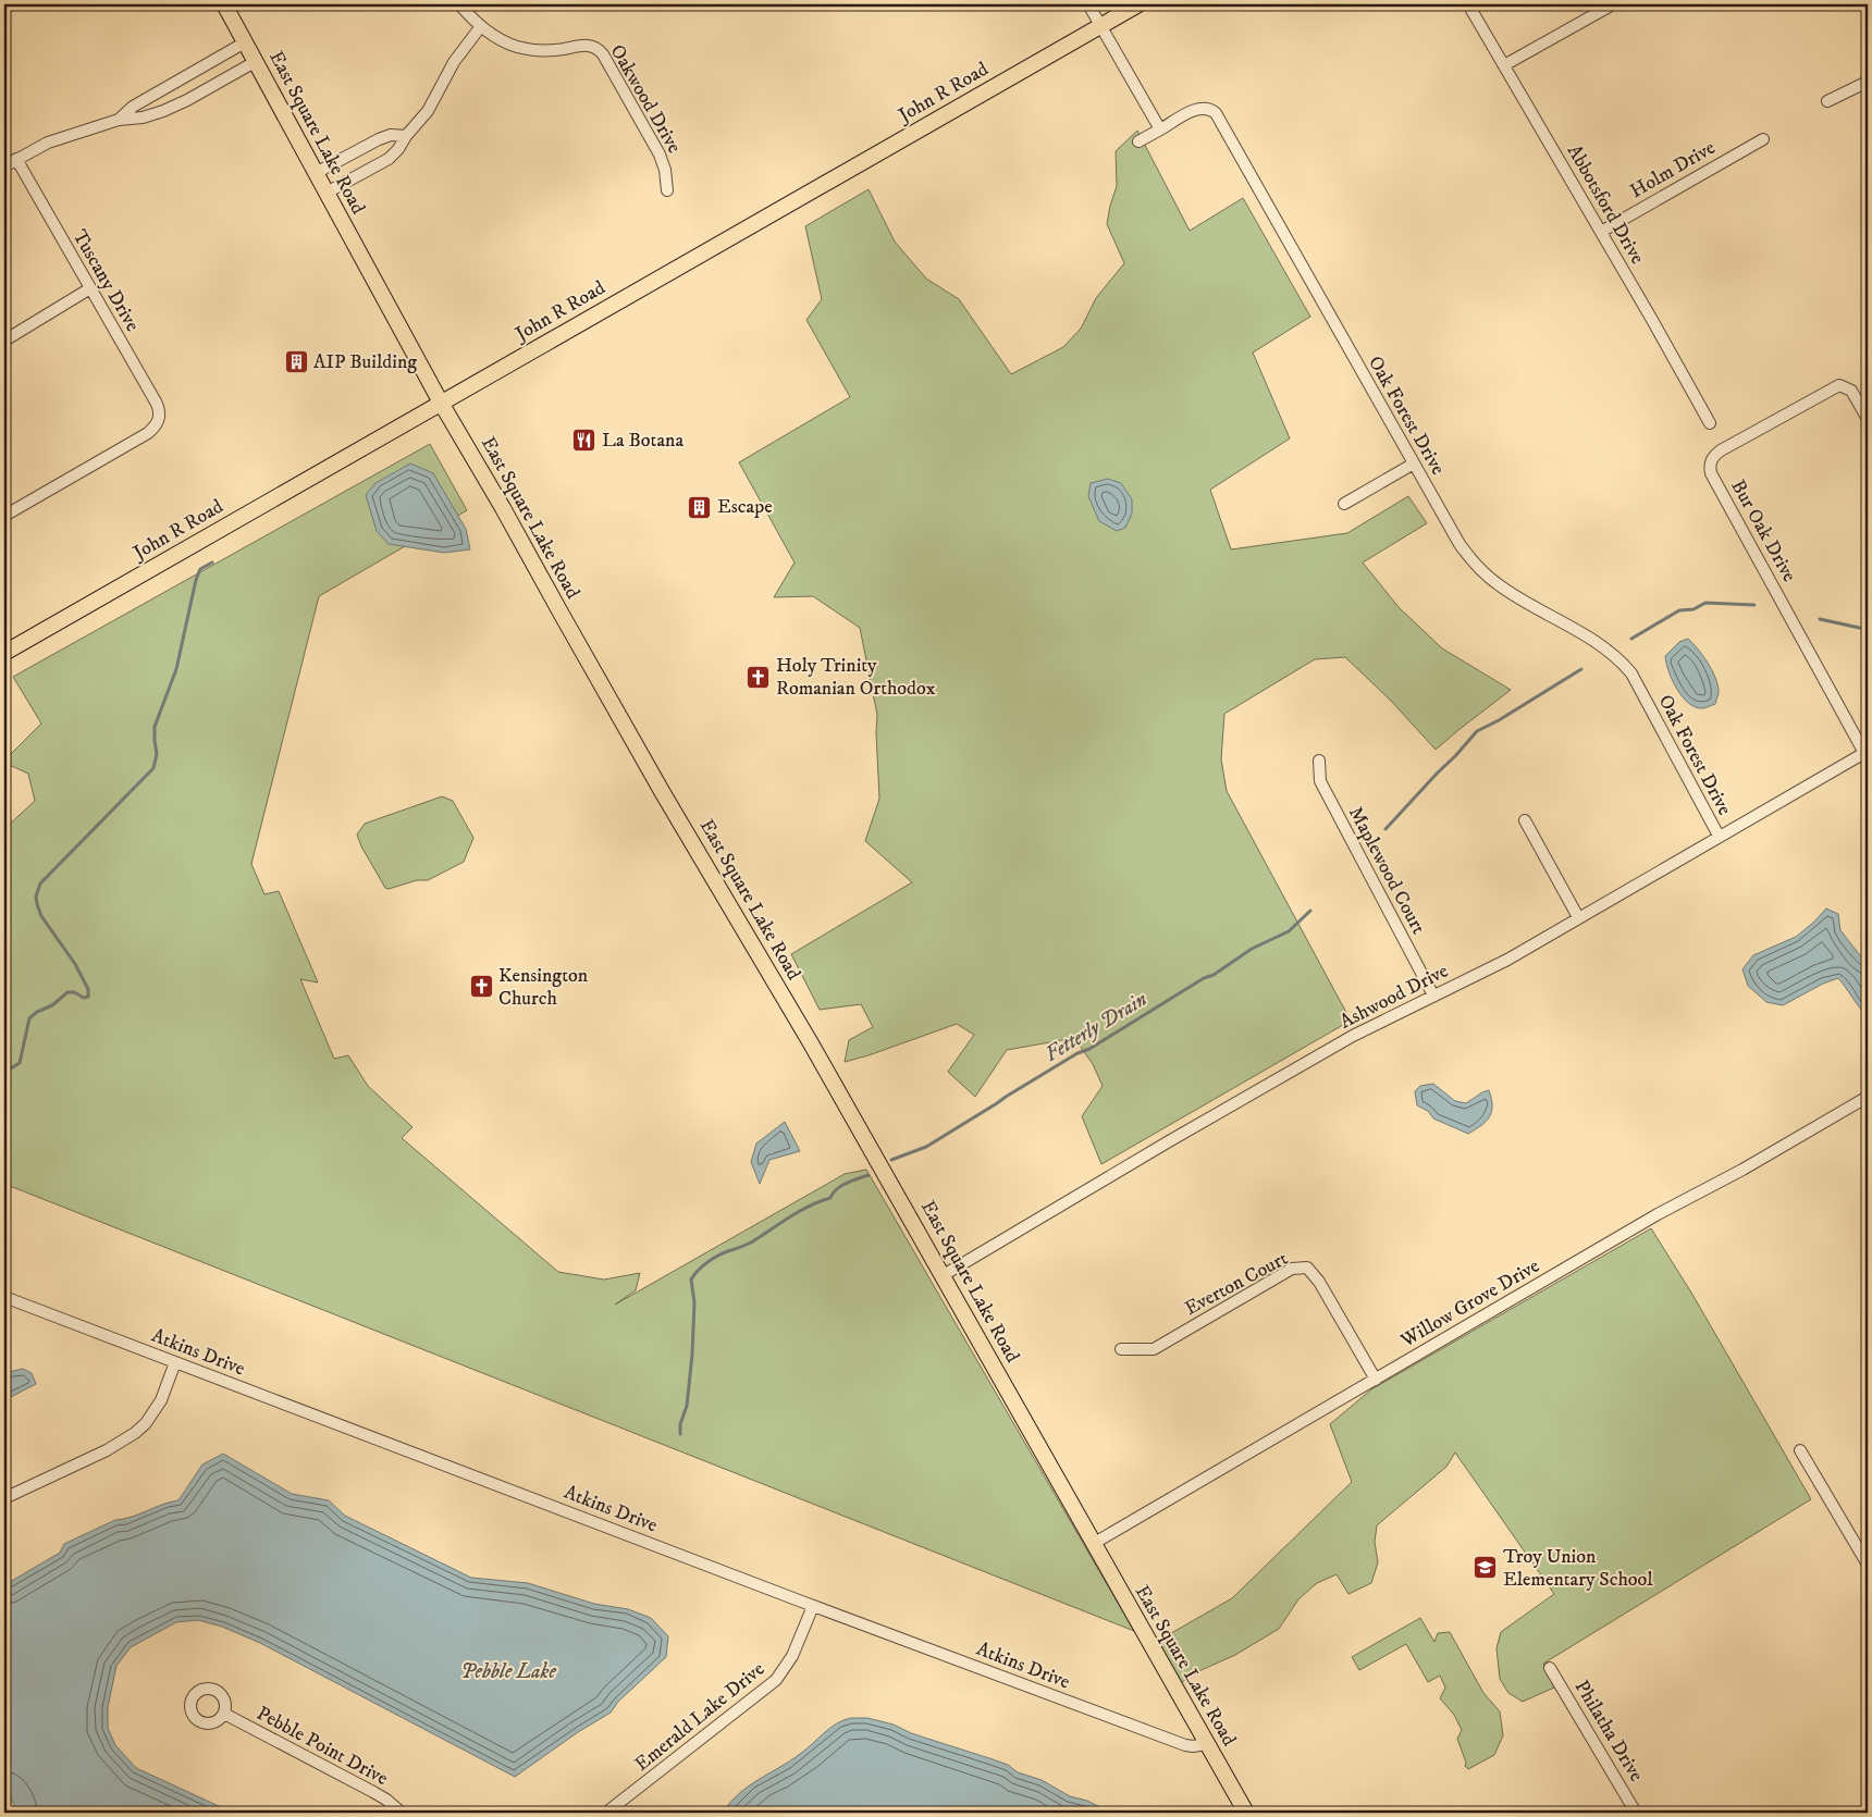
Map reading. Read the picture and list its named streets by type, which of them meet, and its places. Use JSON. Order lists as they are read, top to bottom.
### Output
{
  "streets": {
    "main road": ["John R Road", "East Square Lake Road"],
    "street": [
      "Oakwood Drive",
      "Holm Drive",
      "Abbotsford Drive",
      "Tuscany Drive",
      "Oak Forest Drive",
      "Bur Oak Drive",
      "Maplewood Court",
      "Ashwood Drive",
      "Everton Court",
      "Willow Grove Drive",
      "Atkins Drive",
      "Emerald Lake Drive",
      "Philatha Drive",
      "Pebble Point Drive"
    ]
  },
  "crossings": [
    ["John R Road", "East Square Lake Road"],
    ["East Square Lake Road", "Ashwood Drive"],
    ["East Square Lake Road", "Willow Grove Drive"],
    ["East Square Lake Road", "Atkins Drive"],
    ["Holm Drive", "Abbotsford Drive"],
    ["Oak Forest Drive", "Ashwood Drive"],
    ["Bur Oak Drive", "Ashwood Drive"],
    ["Maplewood Court", "Ashwood Drive"],
    ["Everton Court", "Willow Grove Drive"],
    ["Atkins Drive", "Emerald Lake Drive"]
  ],
  "water": ["Fetterly Drain", "Pebble Lake"],
  "places": {
    "building": ["AIP Building", "Escape"],
    "restaurant": ["La Botana"],
    "church": ["Holy Trinity Romanian Orthodox", "Kensington Church"],
    "school or university": ["Troy Union Elementary School"]
  }
}
